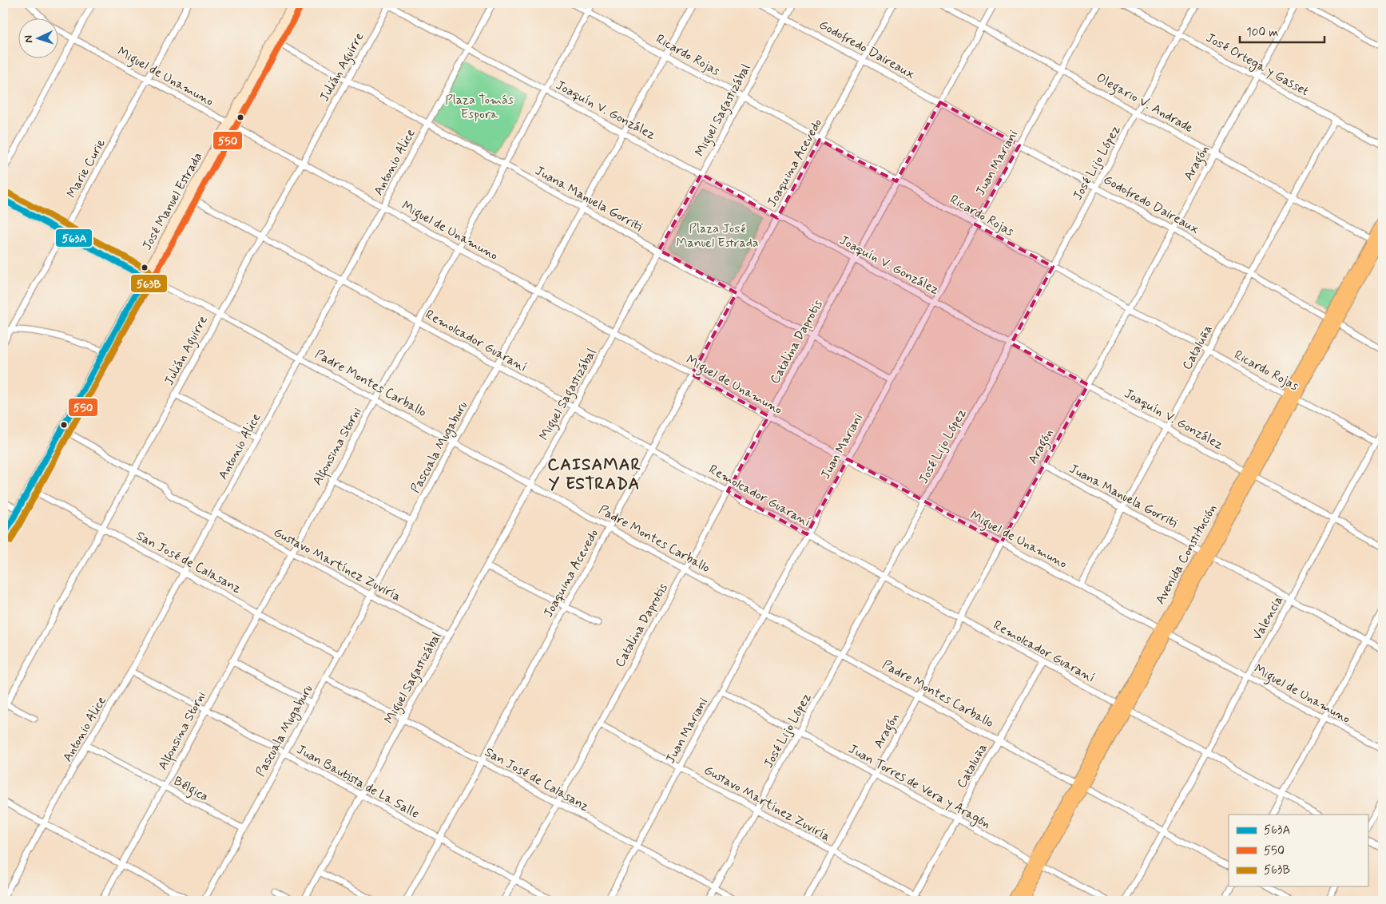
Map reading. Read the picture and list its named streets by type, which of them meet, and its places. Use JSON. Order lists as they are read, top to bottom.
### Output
{
  "streets": {
    "main road": ["José Manuel Estrada", "Avenida Constitución"],
    "street": [
      "Godofredo Daireaux",
      "Ricardo Rojas",
      "José Ortega y Gasset",
      "Julián Aguirre",
      "Miguel de Unamuno",
      "Olegario V. Andrade",
      "Joaquín V. González",
      "Miguel Sagastizábal",
      "Antonio Alice",
      "Joaquina Acevedo",
      "Juan Mariani",
      "José Lijo López",
      "Aragón",
      "Marie Curie",
      "Juana Manuela Gorriti",
      "Remolcador Guaraní",
      "Catalina Daprotis",
      "Cataluña",
      "Padre Montes Carballo",
      "Alfonsina Storni",
      "Pascuala Mugaburu",
      "San José de Calasanz",
      "Gustavo Martínez Zuviría",
      "Valencia",
      "Juan Bautista de La Salle",
      "Juan Torres de Vera y Aragón",
      "Bélgica"
    ]
  },
  "crossings": [
    ["Godofredo Daireaux", "Miguel Sagastizábal"],
    ["Godofredo Daireaux", "Joaquina Acevedo"],
    ["Godofredo Daireaux", "Juan Mariani"],
    ["Godofredo Daireaux", "José Lijo López"],
    ["Godofredo Daireaux", "Aragón"],
    ["Godofredo Daireaux", "Catalina Daprotis"],
    ["Godofredo Daireaux", "Cataluña"],
    ["Godofredo Daireaux", "Avenida Constitución"],
    ["Ricardo Rojas", "Miguel Sagastizábal"],
    ["Ricardo Rojas", "Joaquina Acevedo"],
    ["Ricardo Rojas", "Juan Mariani"],
    ["Ricardo Rojas", "José Lijo López"],
    ["Ricardo Rojas", "Aragón"],
    ["Ricardo Rojas", "Catalina Daprotis"],
    ["Ricardo Rojas", "Cataluña"],
    ["Ricardo Rojas", "Alfonsina Storni"],
    ["Ricardo Rojas", "Pascuala Mugaburu"],
    ["Ricardo Rojas", "Avenida Constitución"],
    ["Ricardo Rojas", "Valencia"],
    ["José Ortega y Gasset", "José Lijo López"],
    ["José Ortega y Gasset", "Aragón"],
    ["José Ortega y Gasset", "Cataluña"],
    ["Julián Aguirre", "Miguel de Unamuno"],
    ["Julián Aguirre", "Joaquín V. González"],
    ["Julián Aguirre", "Juana Manuela Gorriti"],
    ["Julián Aguirre", "Remolcador Guaraní"],
    ["Julián Aguirre", "Padre Montes Carballo"],
    ["Julián Aguirre", "San José de Calasanz"],
    ["Miguel de Unamuno", "Miguel Sagastizábal"],
    ["Miguel de Unamuno", "Antonio Alice"],
    ["Miguel de Unamuno", "Joaquina Acevedo"],
    ["Miguel de Unamuno", "Juan Mariani"],
    ["Miguel de Unamuno", "José Lijo López"],
    ["Miguel de Unamuno", "Aragón"],
    ["Miguel de Unamuno", "Marie Curie"],
    ["Miguel de Unamuno", "José Manuel Estrada"],
    ["Miguel de Unamuno", "Catalina Daprotis"],
    ["Miguel de Unamuno", "Cataluña"],
    ["Miguel de Unamuno", "Alfonsina Storni"],
    ["Miguel de Unamuno", "Pascuala Mugaburu"],
    ["Miguel de Unamuno", "Avenida Constitución"],
    ["Miguel de Unamuno", "Valencia"],
    ["Olegario V. Andrade", "Juan Mariani"],
    ["Olegario V. Andrade", "José Lijo López"],
    ["Olegario V. Andrade", "Aragón"],
    ["Olegario V. Andrade", "Catalina Daprotis"],
    ["Olegario V. Andrade", "Cataluña"],
    ["Olegario V. Andrade", "Avenida Constitución"],
    ["Joaquín V. González", "Miguel Sagastizábal"],
    ["Joaquín V. González", "Antonio Alice"],
    ["Joaquín V. González", "Joaquina Acevedo"],
    ["Joaquín V. González", "Juan Mariani"],
    ["Joaquín V. González", "José Lijo López"],
    ["Joaquín V. González", "Aragón"],
    ["Joaquín V. González", "Catalina Daprotis"],
    ["Joaquín V. González", "Cataluña"],
    ["Joaquín V. González", "Alfonsina Storni"],
    ["Joaquín V. González", "Pascuala Mugaburu"],
    ["Joaquín V. González", "Avenida Constitución"],
    ["Joaquín V. González", "Valencia"],
    ["Miguel Sagastizábal", "Juana Manuela Gorriti"],
    ["Miguel Sagastizábal", "Remolcador Guaraní"],
    ["Miguel Sagastizábal", "Padre Montes Carballo"],
    ["Miguel Sagastizábal", "San José de Calasanz"],
    ["Miguel Sagastizábal", "Gustavo Martínez Zuviría"],
    ["Miguel Sagastizábal", "Juan Bautista de La Salle"],
    ["Antonio Alice", "Juana Manuela Gorriti"],
    ["Antonio Alice", "Remolcador Guaraní"],
    ["Antonio Alice", "Padre Montes Carballo"],
    ["Antonio Alice", "San José de Calasanz"],
    ["Antonio Alice", "Gustavo Martínez Zuviría"],
    ["Antonio Alice", "Juan Bautista de La Salle"],
    ["Antonio Alice", "Bélgica"],
    ["Joaquina Acevedo", "Juana Manuela Gorriti"],
    ["Joaquina Acevedo", "Remolcador Guaraní"],
    ["Joaquina Acevedo", "Padre Montes Carballo"],
    ["Joaquina Acevedo", "San José de Calasanz"],
    ["Joaquina Acevedo", "Juan Bautista de La Salle"],
    ["Juan Mariani", "Juana Manuela Gorriti"],
    ["Juan Mariani", "Remolcador Guaraní"],
    ["Juan Mariani", "Padre Montes Carballo"],
    ["Juan Mariani", "San José de Calasanz"],
    ["Juan Mariani", "Gustavo Martínez Zuviría"],
    ["Juan Mariani", "Juan Torres de Vera y Aragón"],
    ["José Lijo López", "Remolcador Guaraní"],
    ["José Lijo López", "Padre Montes Carballo"],
    ["José Lijo López", "San José de Calasanz"],
    ["José Lijo López", "Gustavo Martínez Zuviría"],
    ["José Lijo López", "Juan Torres de Vera y Aragón"],
    ["Aragón", "Juana Manuela Gorriti"],
    ["Aragón", "Remolcador Guaraní"],
    ["Aragón", "Padre Montes Carballo"],
    ["Aragón", "Gustavo Martínez Zuviría"],
    ["Aragón", "Juan Torres de Vera y Aragón"],
    ["Marie Curie", "Padre Montes Carballo"],
    ["Juana Manuela Gorriti", "José Manuel Estrada"],
    ["Juana Manuela Gorriti", "Catalina Daprotis"],
    ["Juana Manuela Gorriti", "Cataluña"],
    ["Juana Manuela Gorriti", "Alfonsina Storni"],
    ["Juana Manuela Gorriti", "Pascuala Mugaburu"],
    ["Juana Manuela Gorriti", "Avenida Constitución"],
    ["Juana Manuela Gorriti", "Valencia"],
    ["José Manuel Estrada", "Remolcador Guaraní"],
    ["José Manuel Estrada", "Padre Montes Carballo"],
    ["José Manuel Estrada", "San José de Calasanz"],
    ["Remolcador Guaraní", "Catalina Daprotis"],
    ["Remolcador Guaraní", "Cataluña"],
    ["Remolcador Guaraní", "Alfonsina Storni"],
    ["Remolcador Guaraní", "Pascuala Mugaburu"],
    ["Remolcador Guaraní", "Avenida Constitución"],
    ["Remolcador Guaraní", "Valencia"],
    ["Catalina Daprotis", "Padre Montes Carballo"],
    ["Catalina Daprotis", "San José de Calasanz"],
    ["Catalina Daprotis", "Gustavo Martínez Zuviría"],
    ["Catalina Daprotis", "Juan Bautista de La Salle"],
    ["Cataluña", "Padre Montes Carballo"],
    ["Cataluña", "Gustavo Martínez Zuviría"],
    ["Cataluña", "Juan Torres de Vera y Aragón"],
    ["Padre Montes Carballo", "Alfonsina Storni"],
    ["Padre Montes Carballo", "Pascuala Mugaburu"],
    ["Padre Montes Carballo", "Avenida Constitución"],
    ["Padre Montes Carballo", "Valencia"],
    ["Alfonsina Storni", "San José de Calasanz"],
    ["Alfonsina Storni", "Gustavo Martínez Zuviría"],
    ["Alfonsina Storni", "Juan Bautista de La Salle"],
    ["Alfonsina Storni", "Bélgica"],
    ["Pascuala Mugaburu", "San José de Calasanz"],
    ["Pascuala Mugaburu", "Gustavo Martínez Zuviría"],
    ["Pascuala Mugaburu", "Juan Bautista de La Salle"],
    ["Pascuala Mugaburu", "Bélgica"],
    ["Avenida Constitución", "Juan Torres de Vera y Aragón"]
  ],
  "districts": ["CAISAMAR Y ESTRADA"],
  "parks": ["Plaza Tomás Espora", "Plaza José Manuel Estrada"],
  "lines": ["transit line 550", "transit line 563B", "transit line 563A"],
  "legend": ["563A", "550", "563B"],
  "scale_bar": "100 m",
  "north": "left"
}
